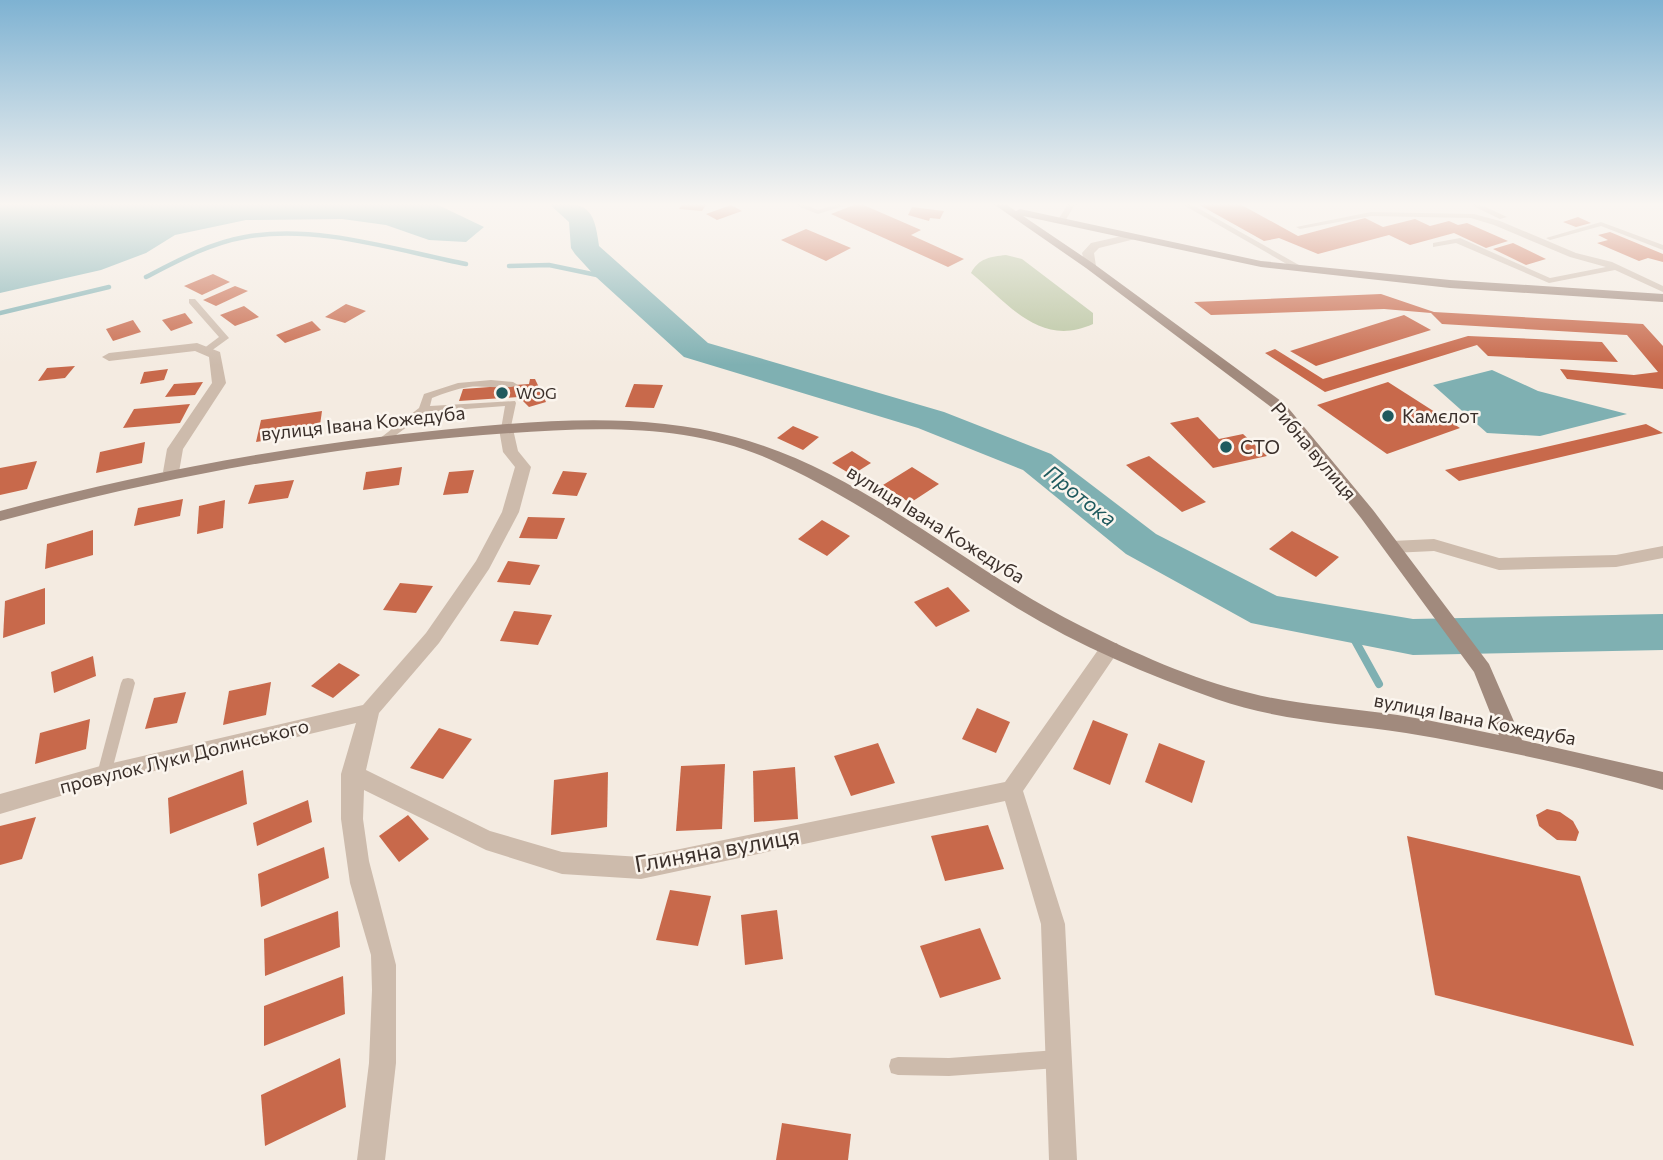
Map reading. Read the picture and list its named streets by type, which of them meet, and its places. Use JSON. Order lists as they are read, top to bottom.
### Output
{
  "streets": {
    "street": [
      "вулиця Івана Кожедуба",
      "Рибна вулиця",
      "провулок Луки Долинського",
      "Глиняна вулиця"
    ]
  },
  "crossings": [
    ["вулиця Івана Кожедуба", "Рибна вулиця"]
  ],
  "water": ["Протока"],
  "places": ["WOG", "Камєлот", "СТО"]
}
